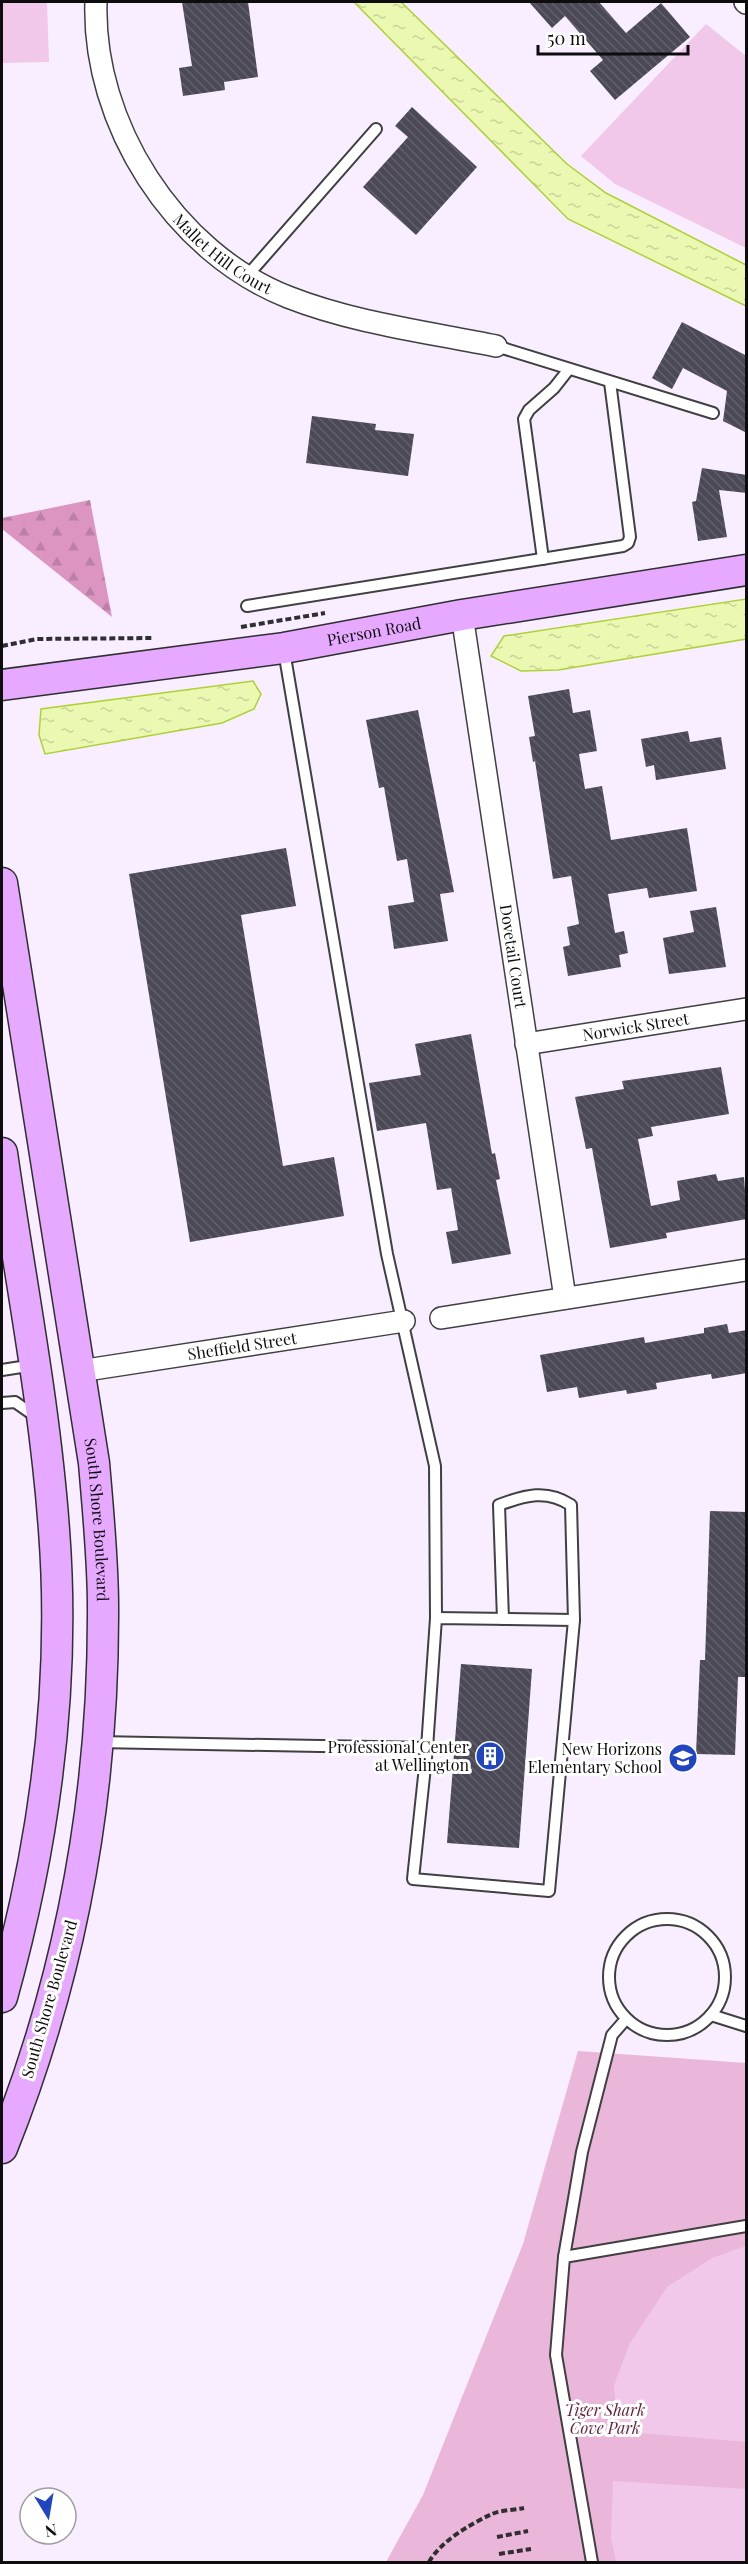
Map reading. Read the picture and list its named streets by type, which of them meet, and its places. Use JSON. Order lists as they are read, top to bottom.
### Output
{
  "streets": {
    "street": [
      "Mallet Hill Court",
      "Pierson Road",
      "Dovetail Court",
      "Norwick Street",
      "Sheffield Street",
      "South Shore Boulevard"
    ]
  },
  "crossings": [
    ["Pierson Road", "Dovetail Court"],
    ["Dovetail Court", "Norwick Street"],
    ["Sheffield Street", "South Shore Boulevard"]
  ],
  "parks": ["Tiger Shark Cove Park"],
  "places": {
    "building": ["Professional Center at Wellington"],
    "school or university": ["New Horizons Elementary School"]
  },
  "scale_bar": "50 m",
  "north": "bottom"
}
